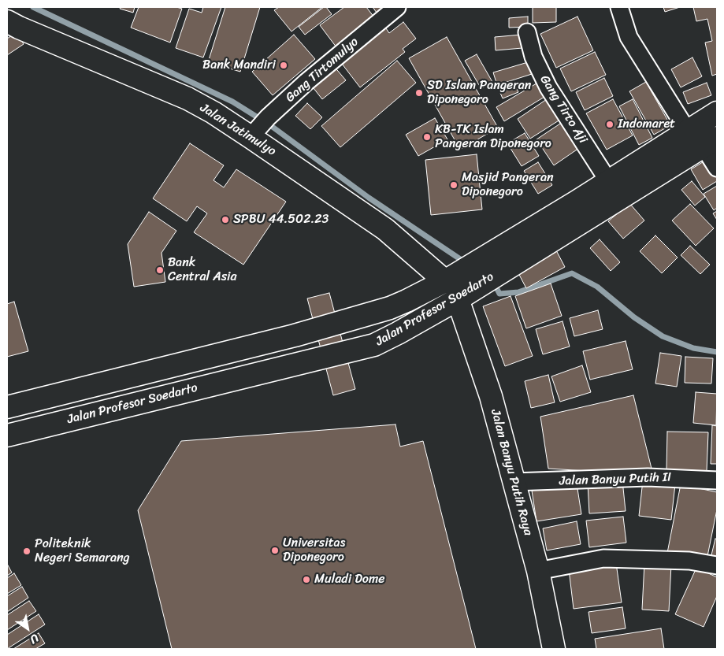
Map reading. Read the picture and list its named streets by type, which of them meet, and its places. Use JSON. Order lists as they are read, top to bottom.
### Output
{
  "streets": {
    "main road": ["Jalan Jatimulyo", "Jalan Profesor Soedarto", "Jalan Banyu Putih Raya"],
    "street": ["Gang Tirtomulyo", "Gang Tirto Aji", "Jalan Banyu Putih II"]
  },
  "crossings": [
    ["Gang Tirtomulyo", "Jalan Jatimulyo"],
    ["Gang Tirto Aji", "Jalan Profesor Soedarto"],
    ["Jalan Jatimulyo", "Jalan Profesor Soedarto"],
    ["Jalan Profesor Soedarto", "Jalan Banyu Putih Raya"],
    ["Jalan Banyu Putih Raya", "Jalan Banyu Putih II"]
  ],
  "places": [
    "Bank Mandiri",
    "SD Islam Pangeran Diponegoro",
    "Indomaret",
    "KB-TK Islam Pangeran Diponegoro",
    "Masjid Pangeran Diponegoro",
    "SPBU 44.502.23",
    "Bank Central Asia",
    "Universitas Diponegoro",
    "Politeknik Negeri Semarang",
    "Muladi Dome"
  ],
  "north": "bottom right"
}
